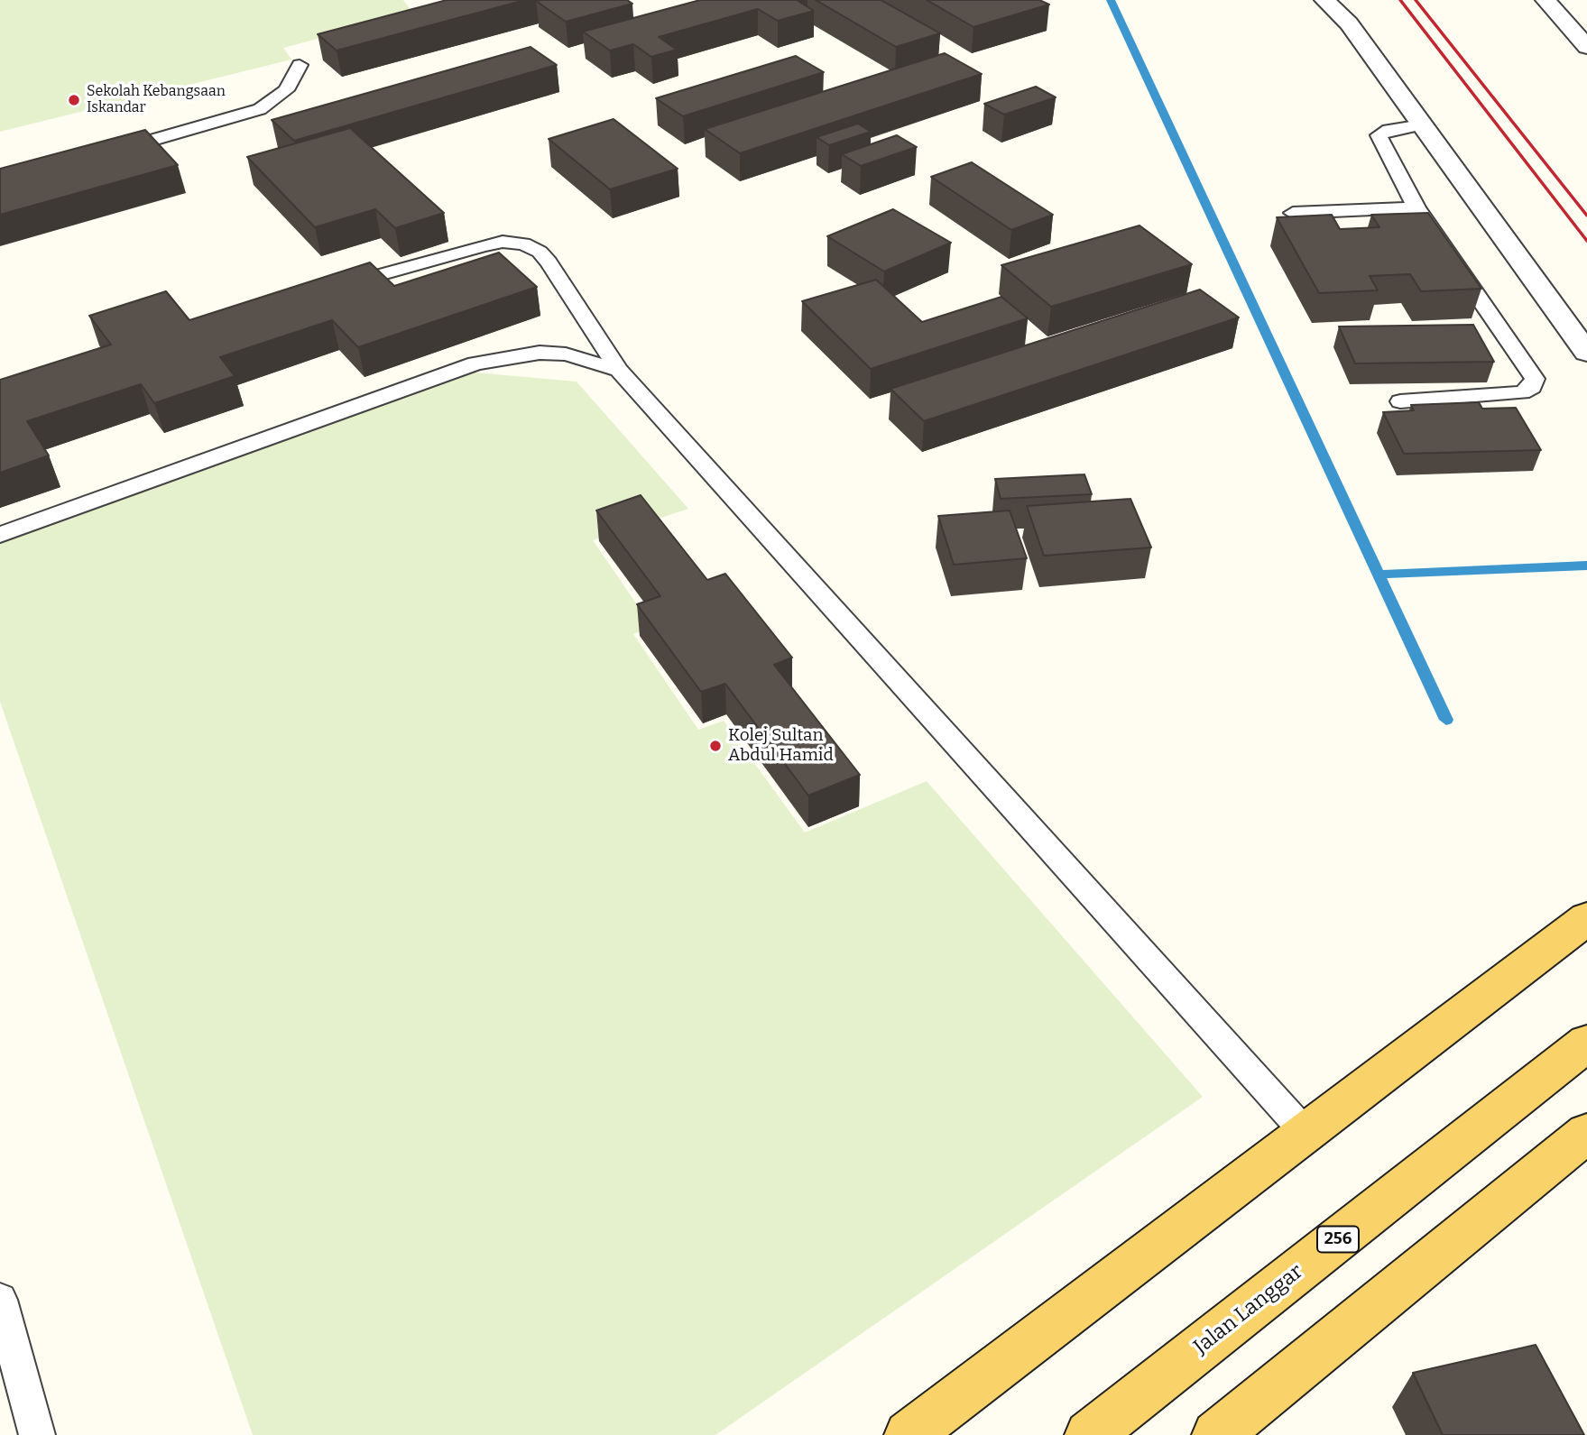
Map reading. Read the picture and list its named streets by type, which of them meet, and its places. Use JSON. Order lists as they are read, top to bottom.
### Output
{
  "streets": {
    "main road": ["256", "Jalan Langgar"]
  },
  "places": ["Sekolah Kebangsaan Iskandar", "Kolej Sultan Abdul Hamid"]
}
